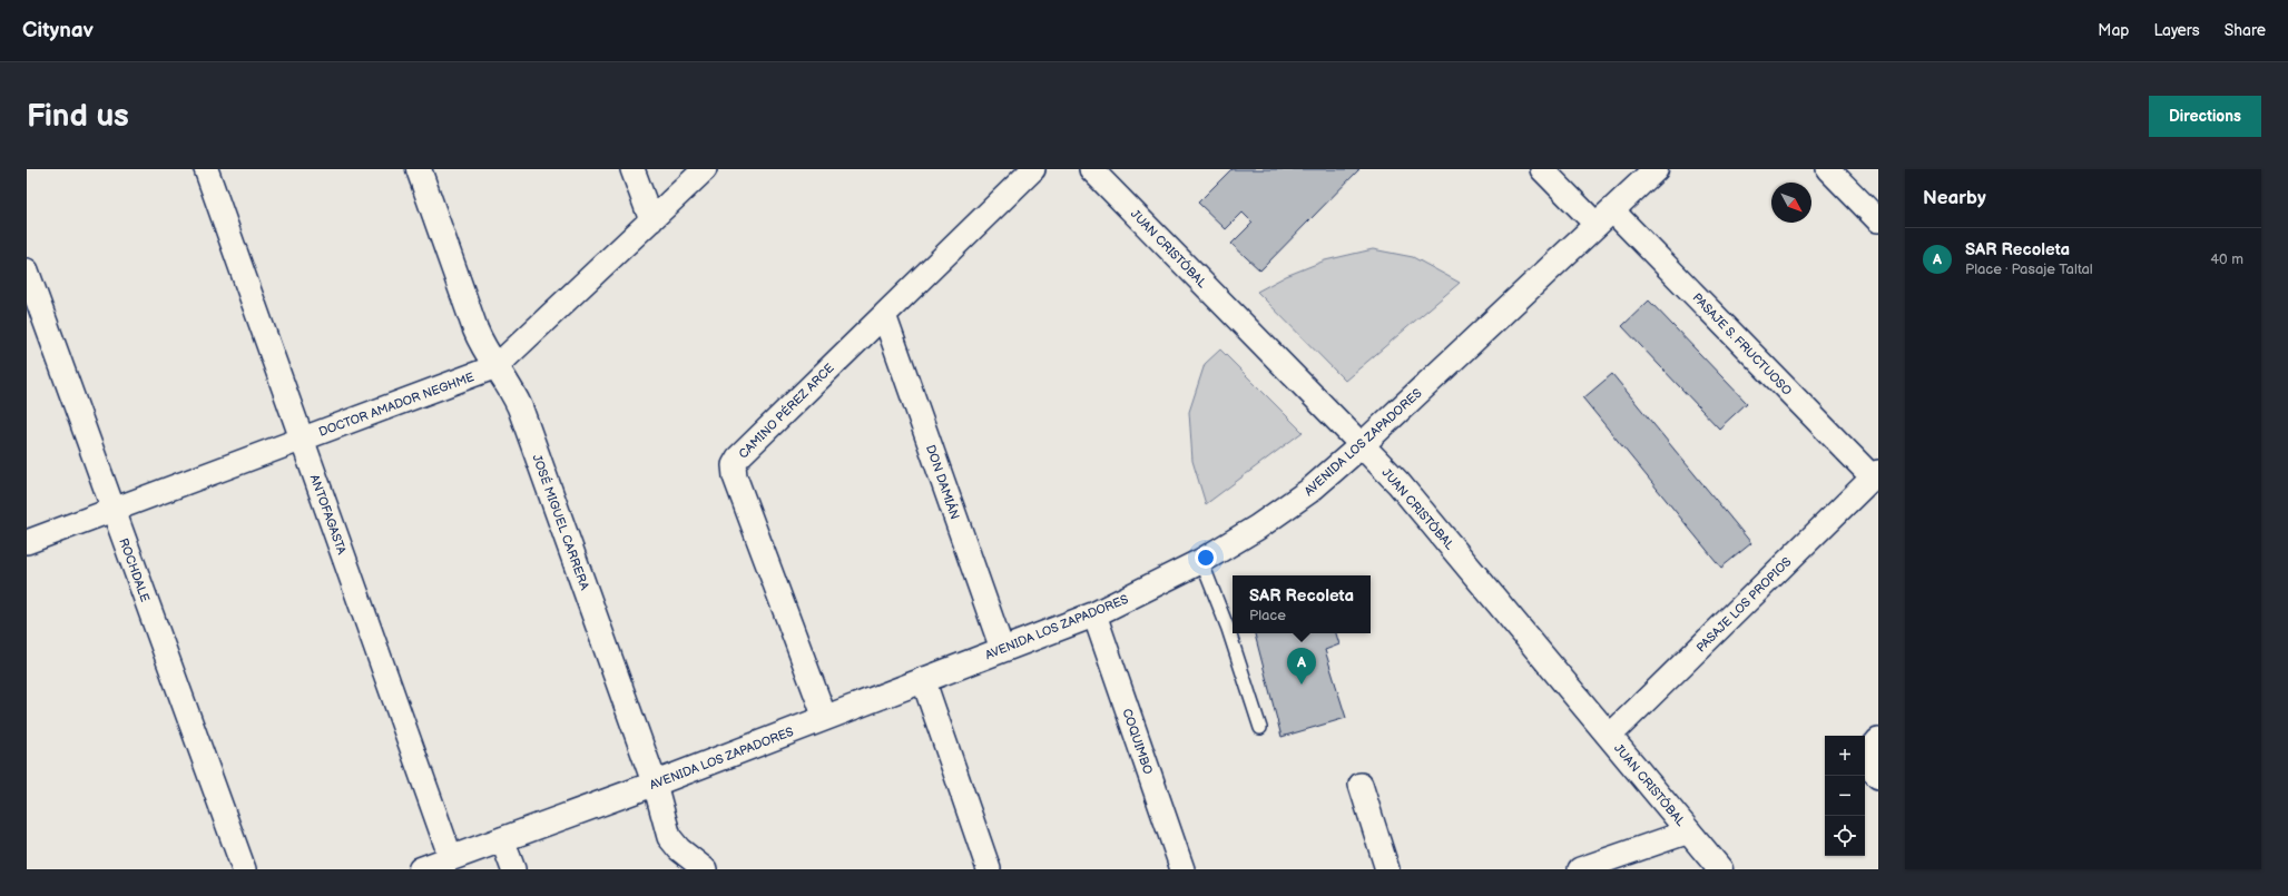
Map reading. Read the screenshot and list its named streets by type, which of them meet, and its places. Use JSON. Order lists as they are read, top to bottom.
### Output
{
  "streets": {
    "main road": ["JUAN CRISTÓBAL", "AVENIDA LOS ZAPADORES", "JOSÉ MIGUEL CARRERA"],
    "street": [
      "PASAJE S. FRUCTUOSO",
      "DOCTOR AMADOR NEGHME",
      "CAMINO PÉREZ ARCE",
      "DON DAMIÁN",
      "ANTOFAGASTA",
      "ROCHDALE",
      "PASAJE LOS PROPIOS",
      "COQUIMBO"
    ]
  },
  "crossings": [
    ["JUAN CRISTÓBAL", "AVENIDA LOS ZAPADORES"],
    ["JUAN CRISTÓBAL", "PASAJE LOS PROPIOS"],
    ["PASAJE S. FRUCTUOSO", "AVENIDA LOS ZAPADORES"],
    ["PASAJE S. FRUCTUOSO", "PASAJE LOS PROPIOS"],
    ["DOCTOR AMADOR NEGHME", "ANTOFAGASTA"],
    ["DOCTOR AMADOR NEGHME", "JOSÉ MIGUEL CARRERA"],
    ["DOCTOR AMADOR NEGHME", "ROCHDALE"],
    ["CAMINO PÉREZ ARCE", "AVENIDA LOS ZAPADORES"],
    ["CAMINO PÉREZ ARCE", "DON DAMIÁN"],
    ["AVENIDA LOS ZAPADORES", "DON DAMIÁN"],
    ["AVENIDA LOS ZAPADORES", "ANTOFAGASTA"],
    ["AVENIDA LOS ZAPADORES", "JOSÉ MIGUEL CARRERA"],
    ["AVENIDA LOS ZAPADORES", "COQUIMBO"]
  ],
  "north": "bottom right",
  "page": {
    "header": "Citynav",
    "nav": ["Map", "Layers", "Share"],
    "buttons": "Directions",
    "title": "Find us",
    "heading": "Nearby",
    "list": [
      {
        "mark": "A",
        "name": "SAR Recoleta",
        "note": "Place · Pasaje Taltal",
        "value": "40 m"
      }
    ],
    "popup": ["SAR Recoleta", "Place"],
    "pins": "A",
    "map_buttons": ["+", "−"]
  }
}
